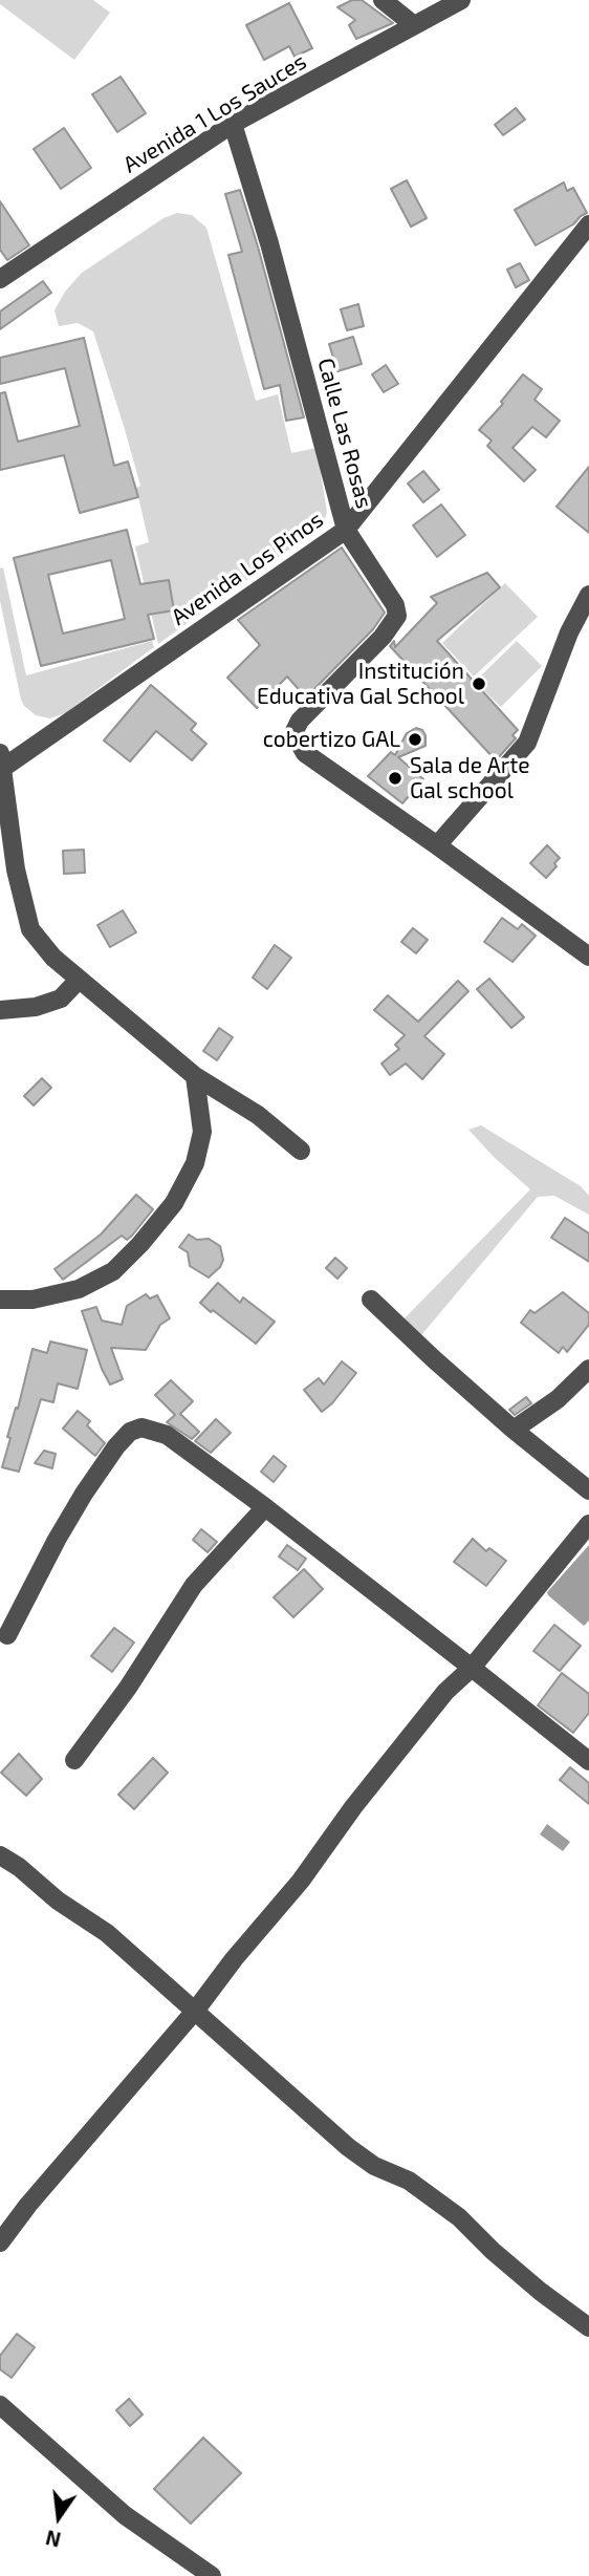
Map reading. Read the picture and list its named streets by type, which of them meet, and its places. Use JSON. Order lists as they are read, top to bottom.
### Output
{
  "streets": {
    "street": ["Avenida 1 Los Sauces", "Calle Las Rosas", "Avenida Los Pinos"]
  },
  "crossings": [
    ["Avenida 1 Los Sauces", "Calle Las Rosas"],
    ["Calle Las Rosas", "Avenida Los Pinos"]
  ],
  "places": ["Institución Educativa Gal School", "cobertizo GAL", "Sala de Arte Gal school"],
  "north": "bottom"
}
